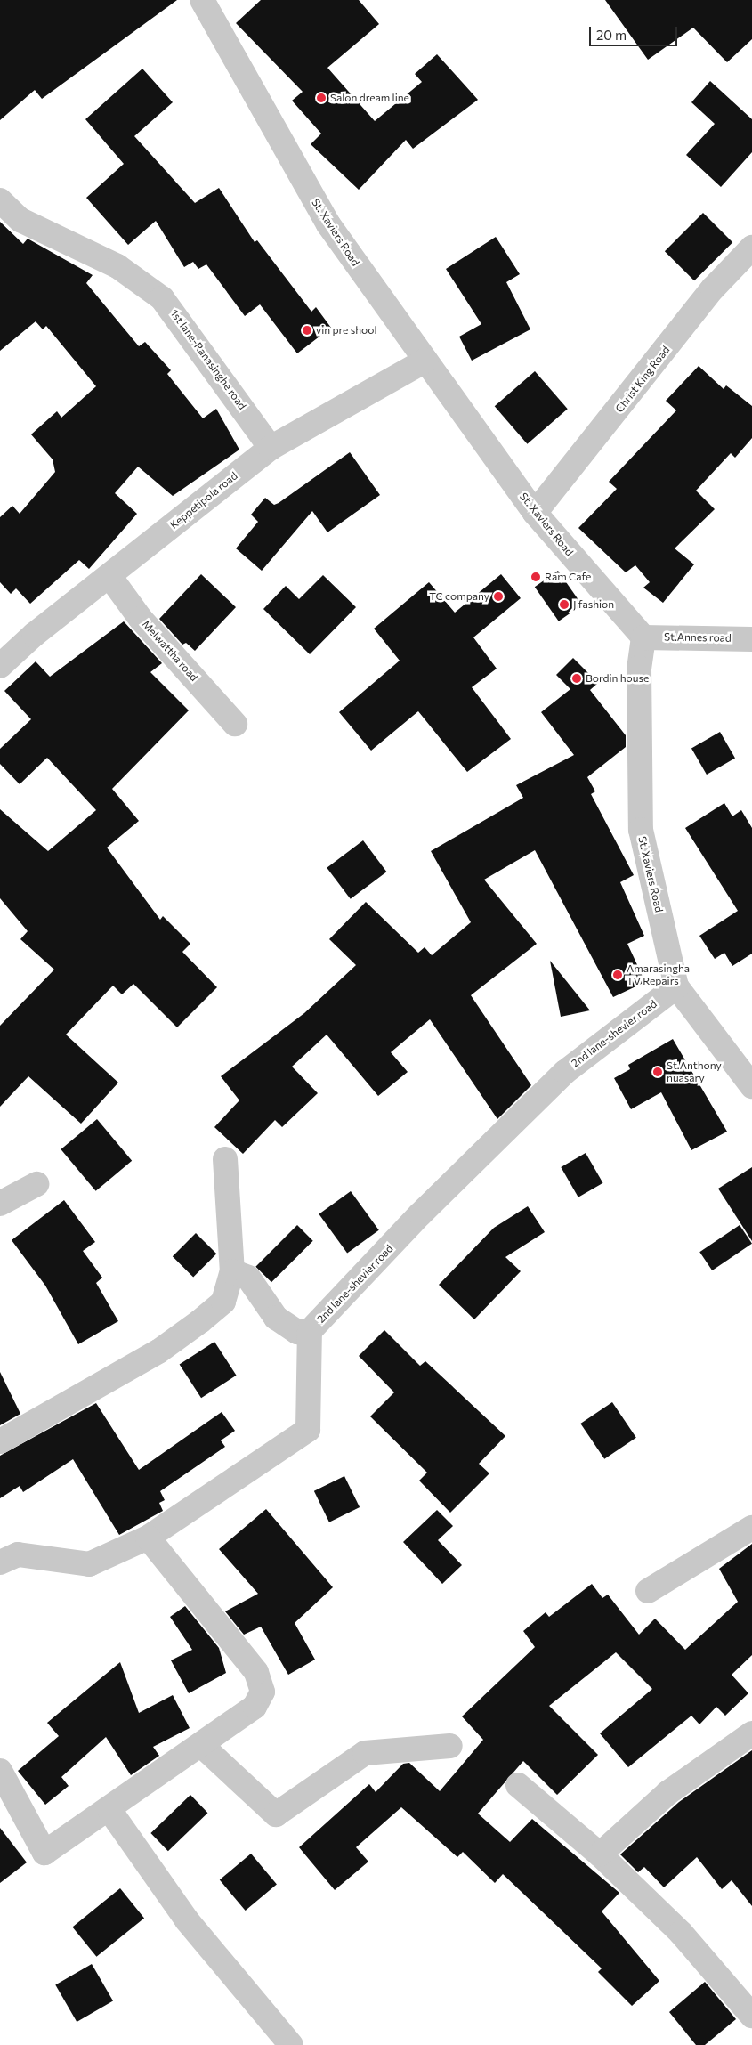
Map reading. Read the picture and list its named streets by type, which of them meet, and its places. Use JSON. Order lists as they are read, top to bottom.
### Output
{
  "streets": {
    "street": [
      "St. Xaviers Road",
      "1st lane-Ranasinghe road",
      "Christ King Road",
      "Keppetipola road",
      "St.Annes road",
      "Melwattha road",
      "2nd lane-shevier road"
    ]
  },
  "crossings": [
    ["St. Xaviers Road", "Christ King Road"],
    ["St. Xaviers Road", "Keppetipola road"],
    ["St. Xaviers Road", "St.Annes road"],
    ["St. Xaviers Road", "2nd lane-shevier road"],
    ["1st lane-Ranasinghe road", "Keppetipola road"],
    ["Keppetipola road", "Melwattha road"]
  ],
  "places": [
    "Salon dream line",
    "vin pre shool",
    "Ram Cafe",
    "TC company",
    "J fashion",
    "Bordin house",
    "Amarasingha TV Repairs",
    "St.Anthony nuasary"
  ],
  "scale_bar": "20 m"
}
